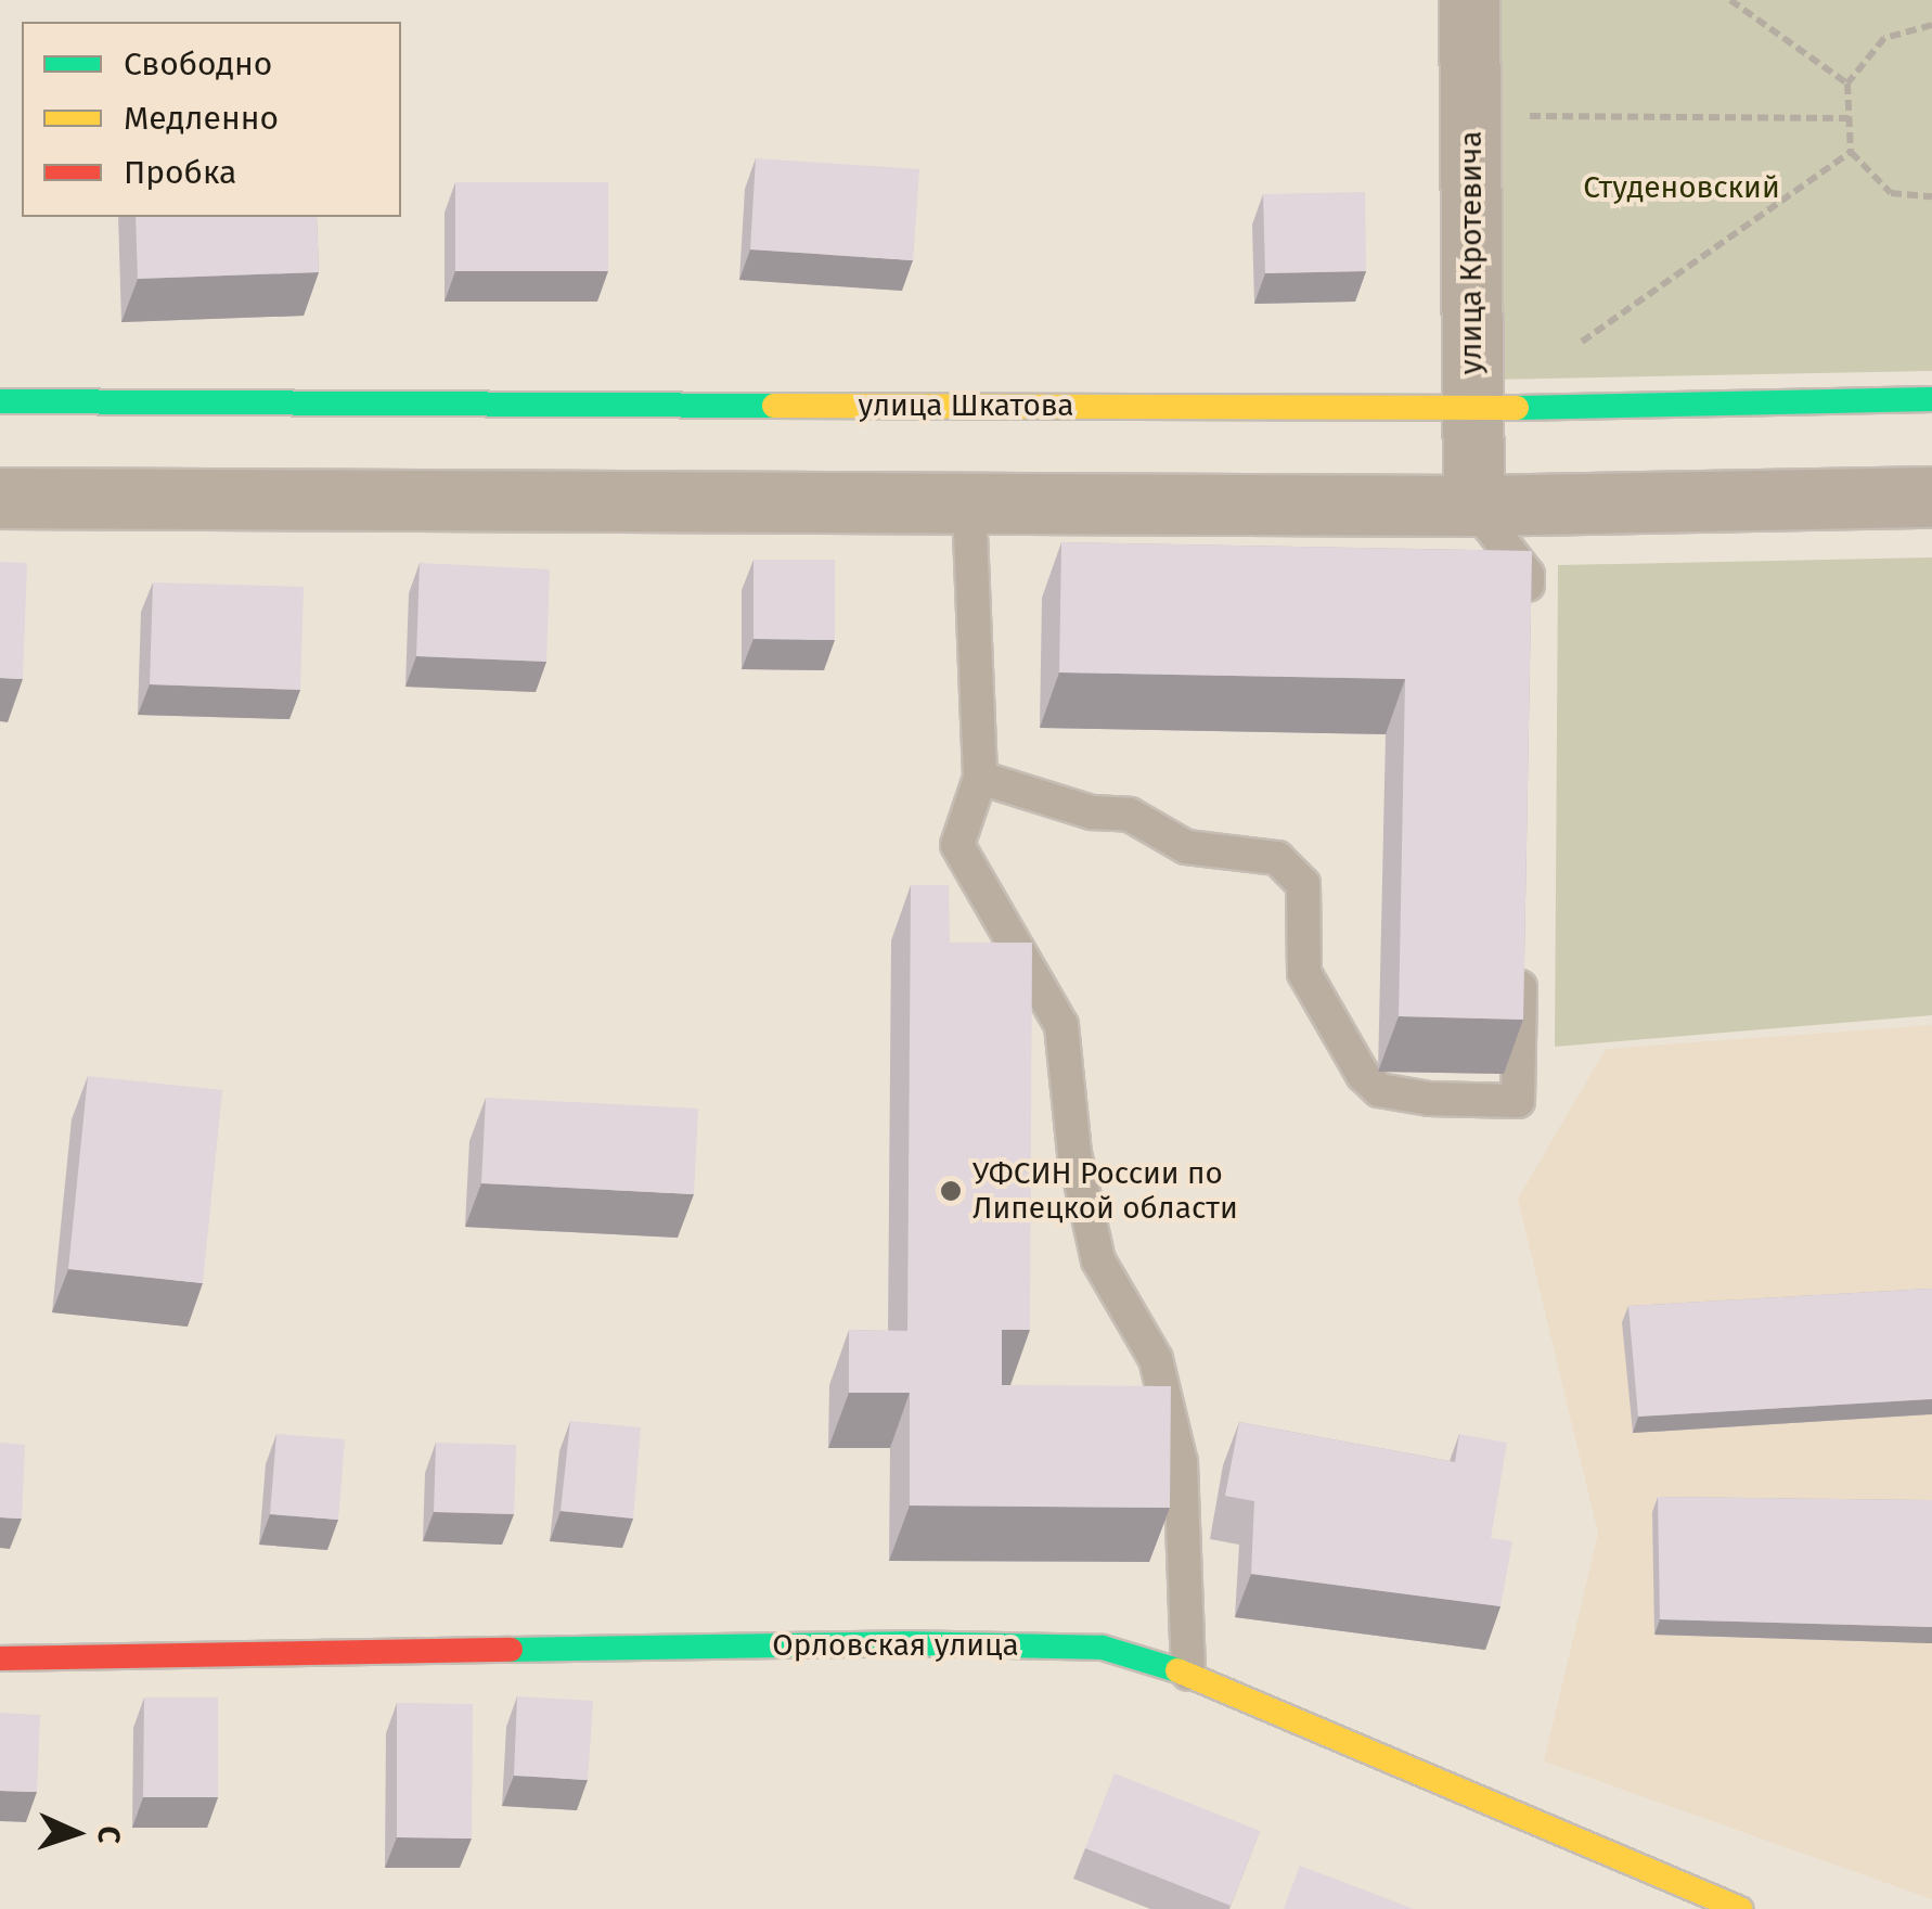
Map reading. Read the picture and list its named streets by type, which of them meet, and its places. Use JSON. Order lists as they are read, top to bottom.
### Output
{
  "streets": {
    "street": ["улица Кротевича", "улица Шкатова", "Орловская улица"]
  },
  "crossings": [
    ["улица Кротевича", "улица Шкатова"]
  ],
  "parks": ["Студеновский"],
  "places": ["УФСИН России по Липецкой области"],
  "legend": ["Свободно", "Медленно", "Пробка"],
  "north": "right"
}
